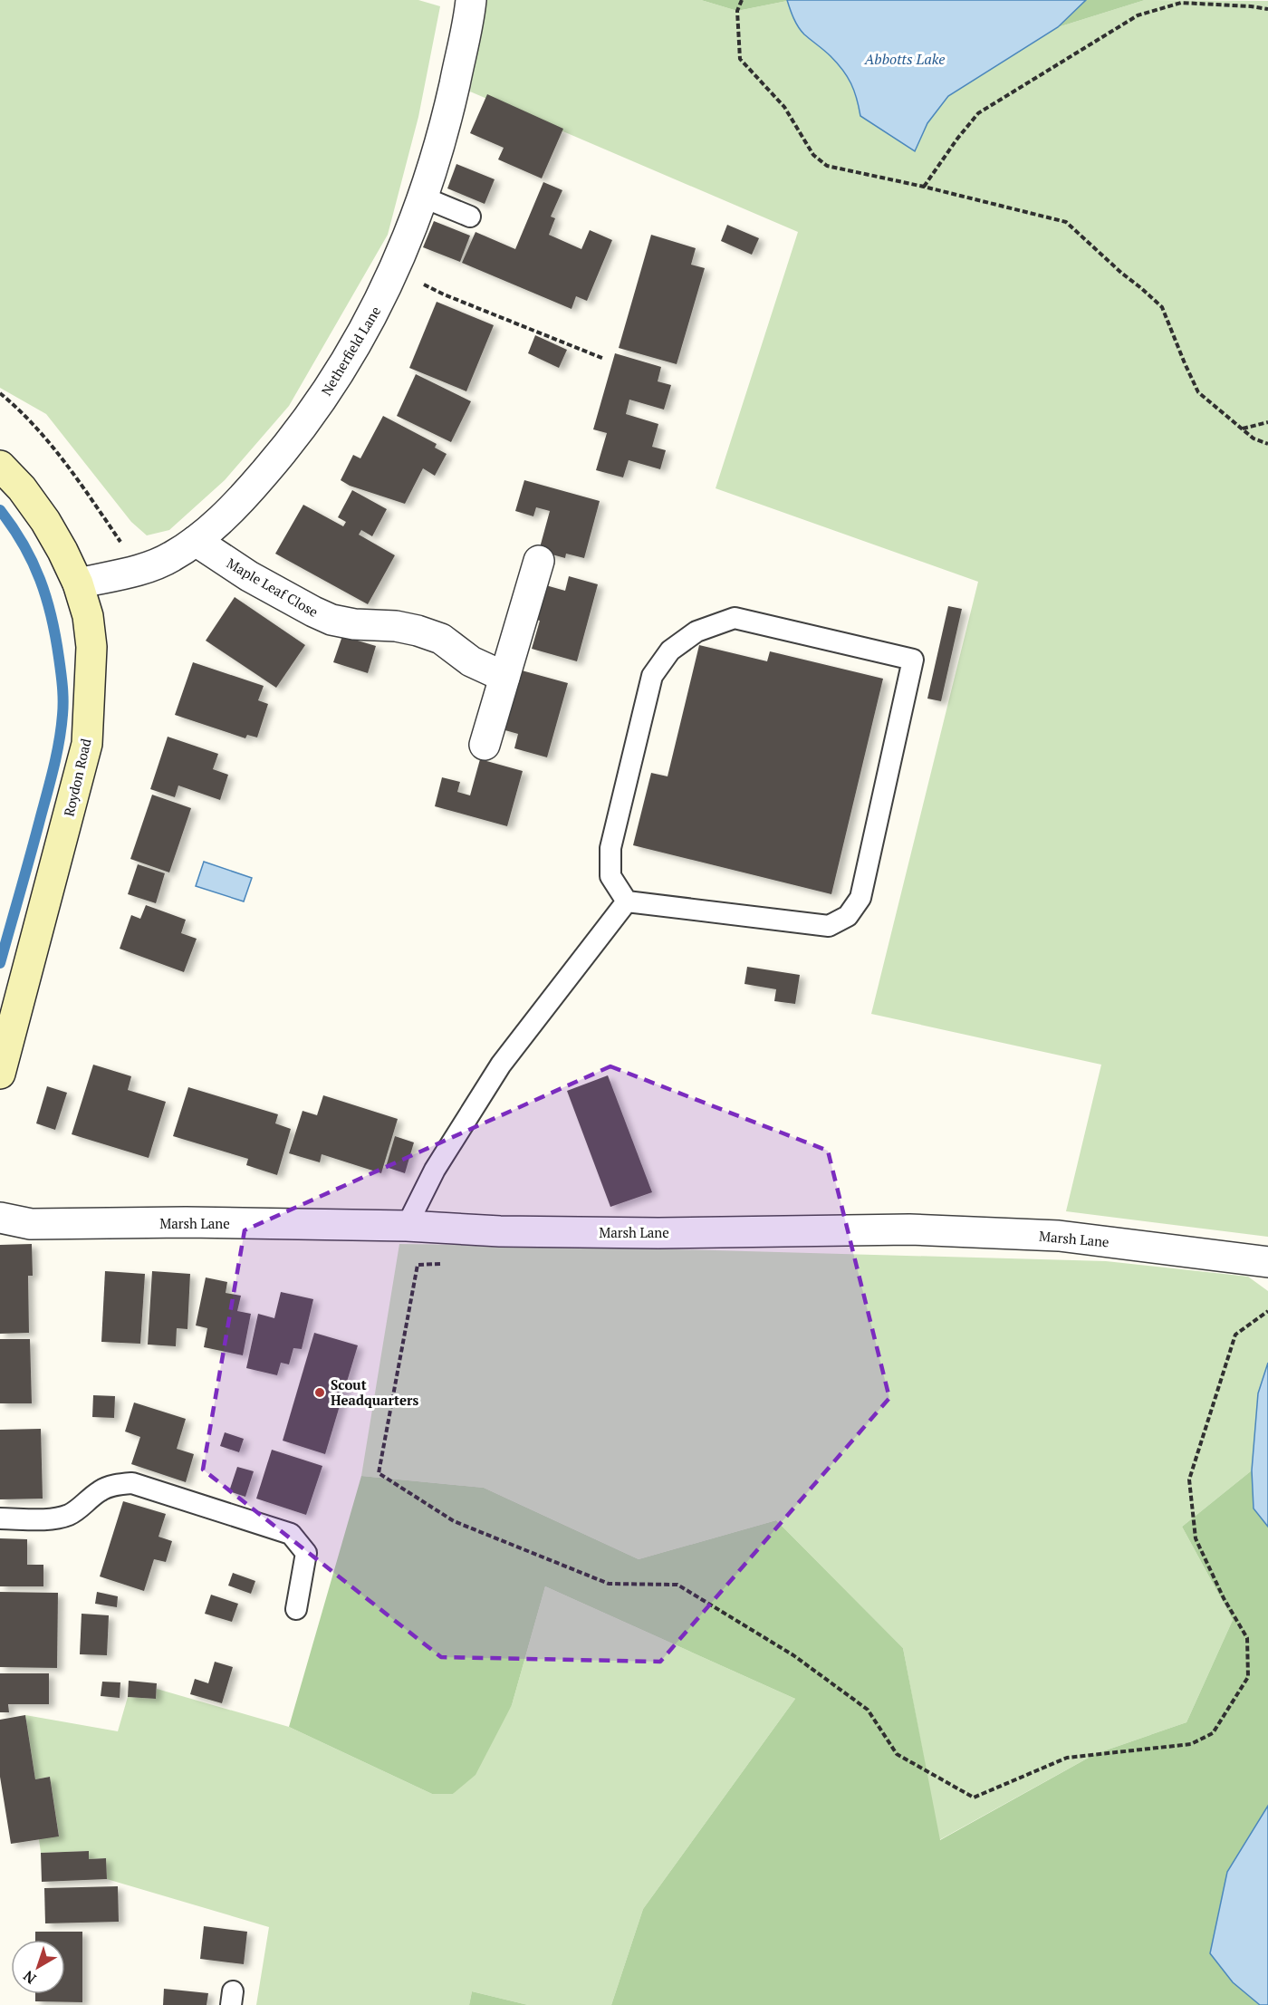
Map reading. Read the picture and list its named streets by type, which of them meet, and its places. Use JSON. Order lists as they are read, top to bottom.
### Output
{
  "streets": {
    "main road": ["Roydon Road"],
    "street": ["Netherfield Lane", "Maple Leaf Close", "Marsh Lane"]
  },
  "crossings": [
    ["Netherfield Lane", "Maple Leaf Close"],
    ["Netherfield Lane", "Roydon Road"]
  ],
  "water": ["Abbotts Lake"],
  "places": ["Scout Headquarters"],
  "north": "bottom left"
}
